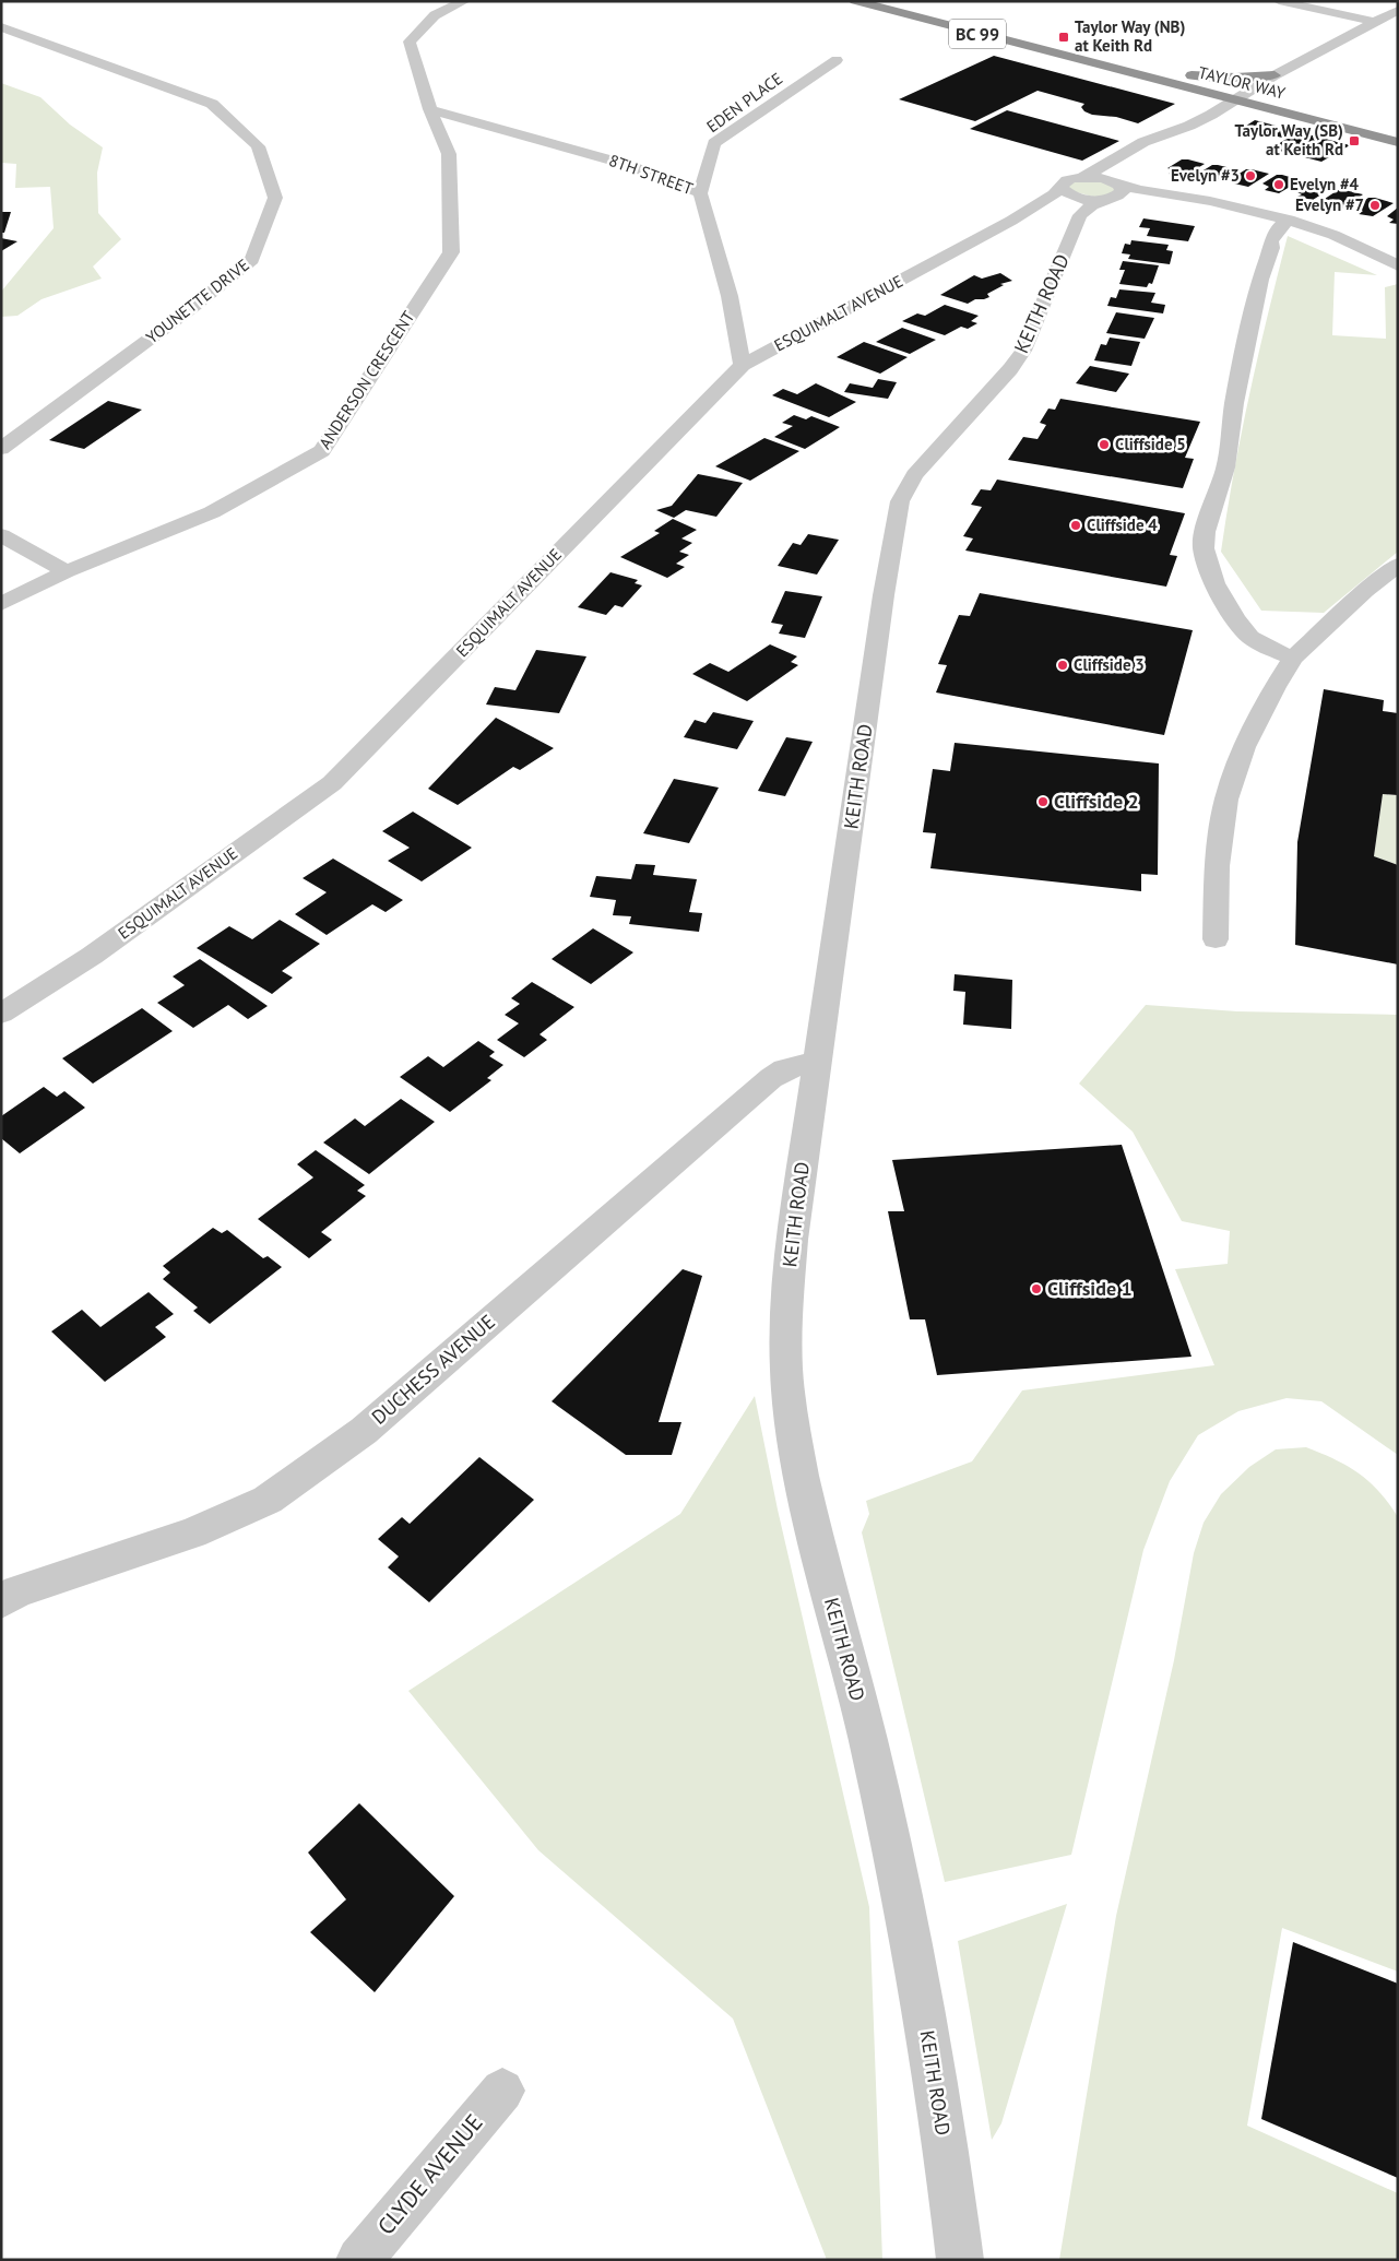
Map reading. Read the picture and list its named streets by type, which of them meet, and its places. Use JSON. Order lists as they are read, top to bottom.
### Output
{
  "streets": {
    "highway": ["BC 99", "TAYLOR WAY"],
    "street": [
      "EDEN PLACE",
      "8TH STREET",
      "YOUNETTE DRIVE",
      "KEITH ROAD",
      "ESQUIMALT AVENUE",
      "ANDERSON CRESCENT",
      "DUCHESS AVENUE",
      "CLYDE AVENUE"
    ]
  },
  "crossings": [
    ["EDEN PLACE", "8TH STREET"],
    ["8TH STREET", "ESQUIMALT AVENUE"],
    ["8TH STREET", "ANDERSON CRESCENT"],
    ["KEITH ROAD", "ESQUIMALT AVENUE"],
    ["KEITH ROAD", "DUCHESS AVENUE"]
  ],
  "places": {
    "transit": ["Taylor Way (NB) at Keith Rd", "Taylor Way (SB) at Keith Rd"],
    "other": [
      "Evelyn #3",
      "Evelyn #4",
      "Evelyn #7",
      "Cliffside 5",
      "Cliffside 4",
      "Cliffside 3",
      "Cliffside 2",
      "Cliffside 1"
    ]
  }
}
